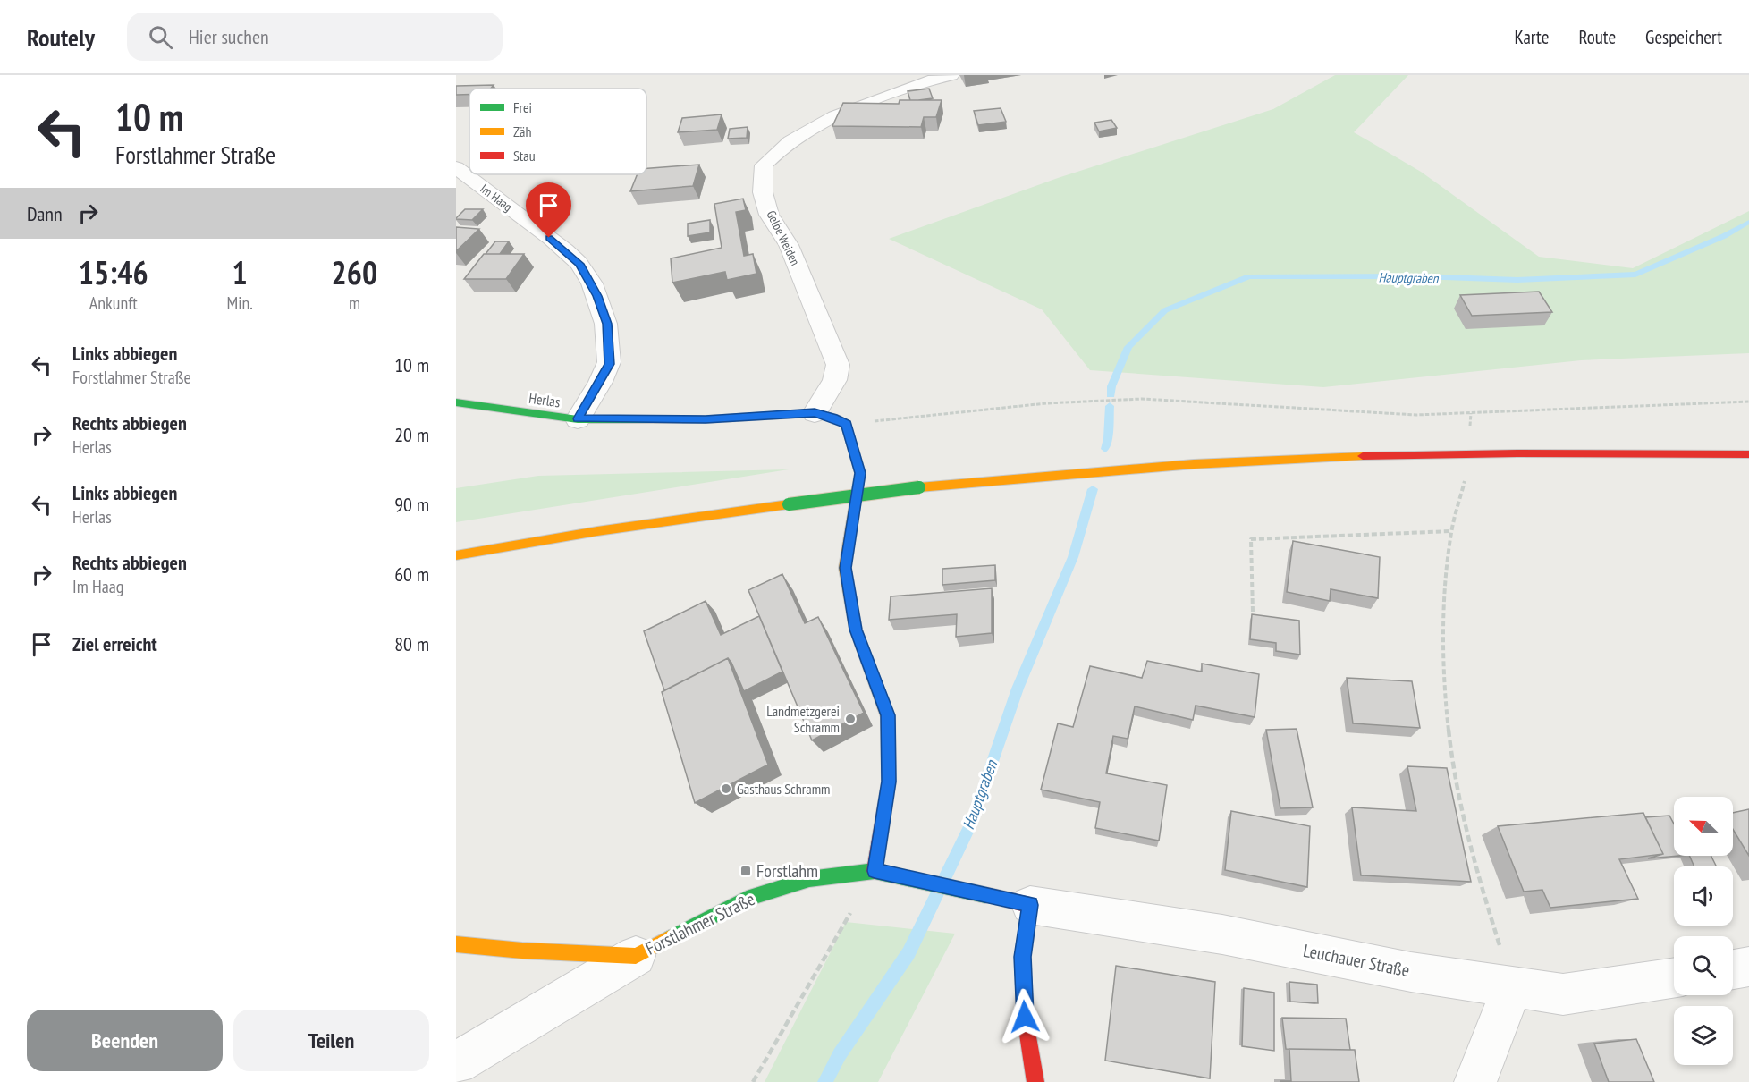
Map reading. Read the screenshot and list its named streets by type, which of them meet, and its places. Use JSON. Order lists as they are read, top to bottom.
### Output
{
  "streets": {
    "street": [
      "Im Haag",
      "Gelbe Weiden",
      "Herlas",
      "Forstlahmer Straße",
      "Leuchauer Straße"
    ]
  },
  "crossings": [
    ["Im Haag", "Herlas"],
    ["Gelbe Weiden", "Herlas"],
    ["Forstlahmer Straße", "Leuchauer Straße"]
  ],
  "water": ["Hauptgraben"],
  "places": {
    "other": ["Landmetzgerei Schramm", "Gasthaus Schramm"],
    "transit": ["Forstlahm"]
  },
  "legend": ["Frei", "Zäh", "Stau"],
  "north": "top left",
  "page": {
    "header": "Routely",
    "search": "Hier suchen",
    "nav": ["Karte", "Route", "Gespeichert"],
    "turn": ["10 m", "Forstlahmer Straße"],
    "then": "Dann",
    "eta": [
      "15:46",
      "Ankunft",
      "1",
      "Min.",
      "260",
      "m"
    ],
    "list": [
      {
        "name": "Links abbiegen",
        "note": "Forstlahmer Straße",
        "value": "10 m"
      },
      {
        "name": "Rechts abbiegen",
        "note": "Herlas",
        "value": "20 m"
      },
      {
        "name": "Links abbiegen",
        "note": "Herlas",
        "value": "90 m"
      },
      {
        "name": "Rechts abbiegen",
        "note": "Im Haag",
        "value": "60 m"
      },
      {
        "name": "Ziel erreicht",
        "value": "80 m"
      }
    ],
    "buttons": ["Beenden", "Teilen"]
  }
}
